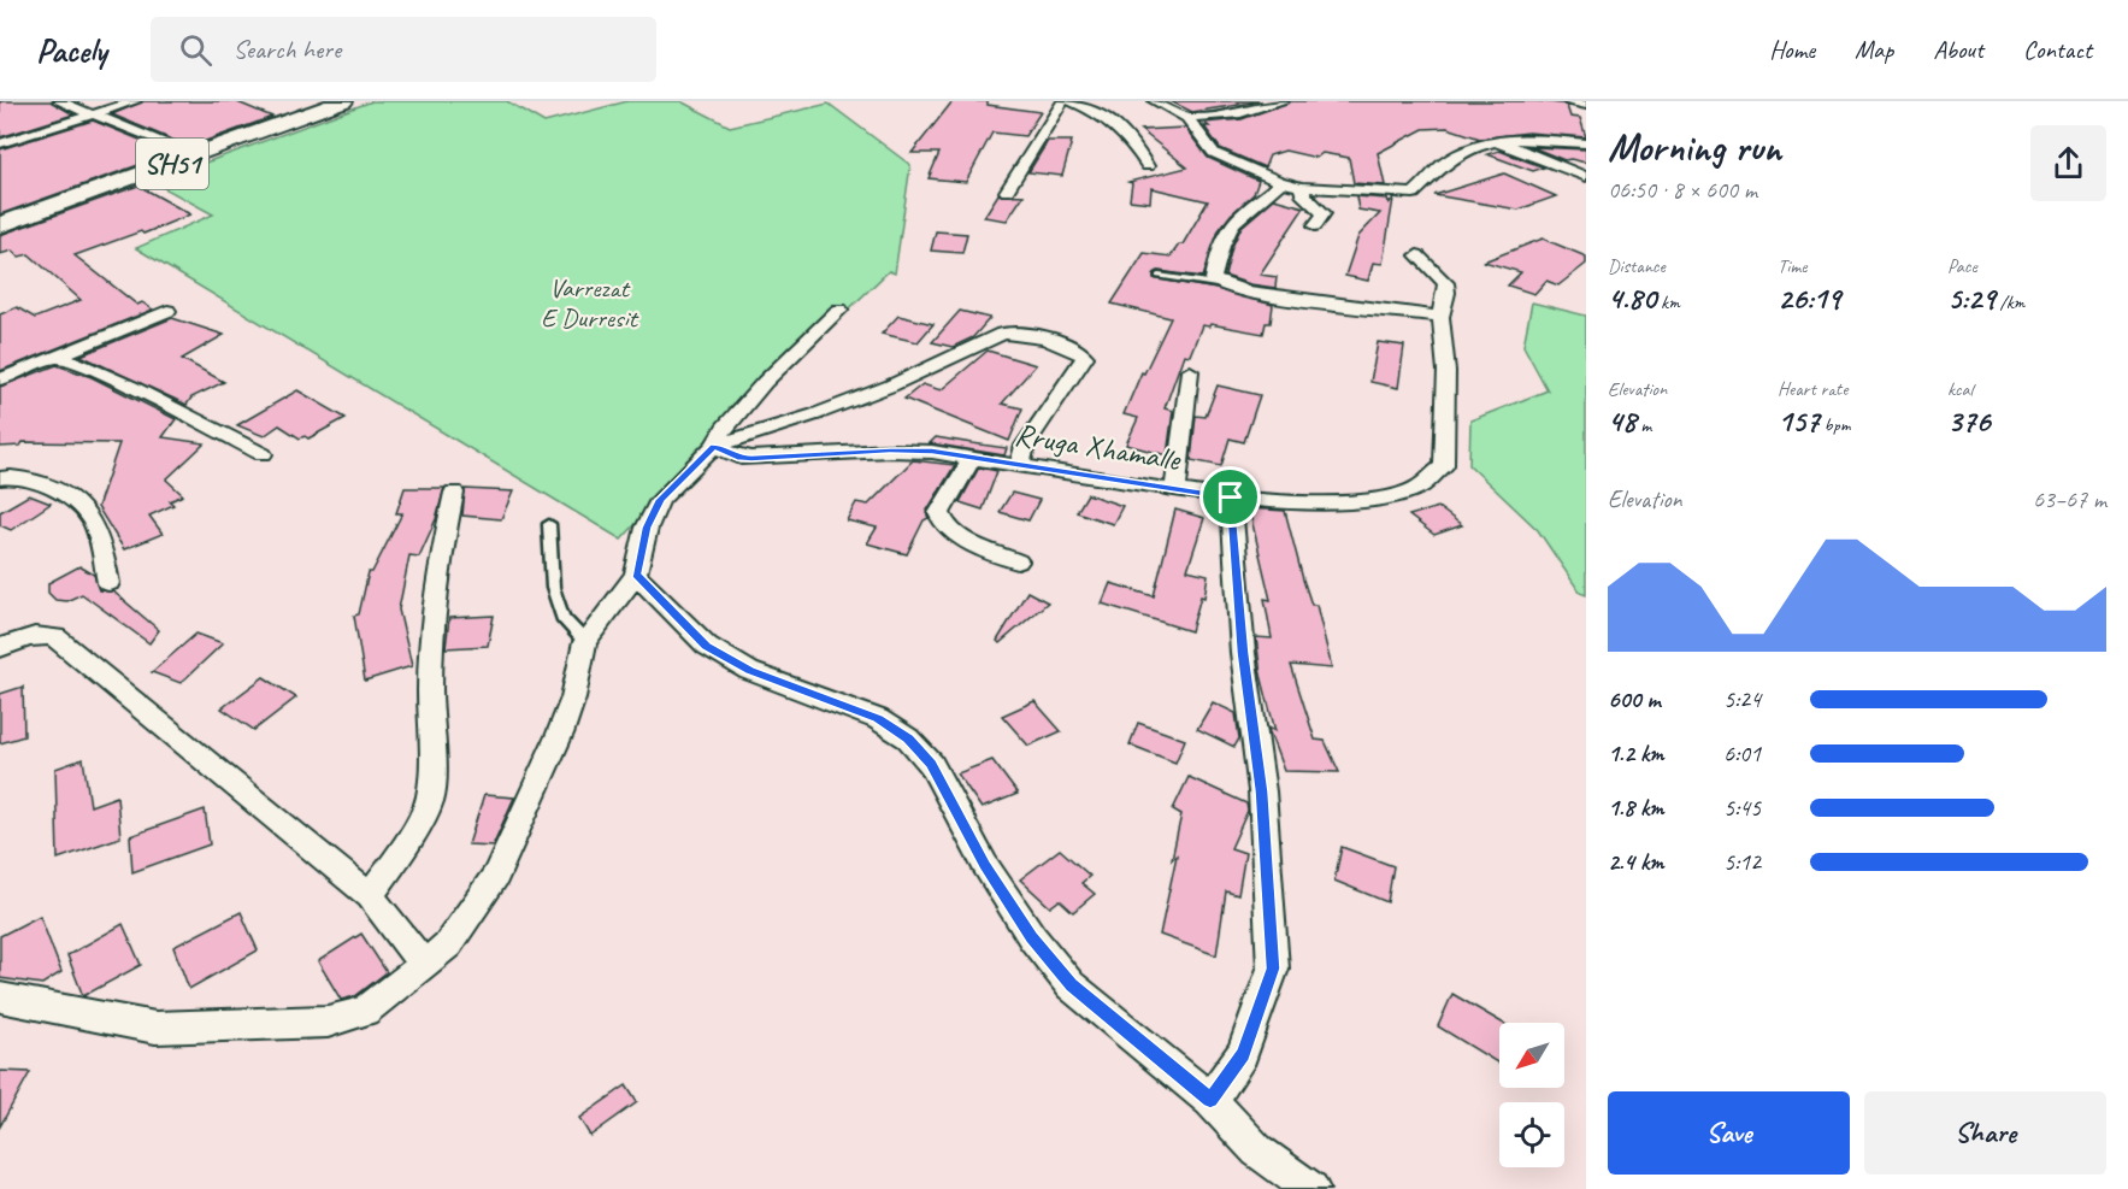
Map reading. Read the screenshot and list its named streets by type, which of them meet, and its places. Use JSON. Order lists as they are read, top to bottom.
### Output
{
  "streets": {
    "main road": ["SH51"],
    "street": ["Rruga Xhamalle"]
  },
  "parks": ["Varrezat E Durresit"],
  "north": "bottom left",
  "page": {
    "header": "Pacely",
    "search": "Search here",
    "nav": [
      "Home",
      "Map",
      "About",
      "Contact"
    ],
    "heading": ["Morning run", "06:50 · 8 × 600 m"],
    "stats": [
      ["Distance", "4.80 km"],
      ["Time", "26:19"],
      ["Pace", "5:29 /km"],
      ["Elevation", "48 m"],
      ["Heart rate", "157 bpm"],
      ["kcal", "376"]
    ],
    "chart": ["Elevation", "63–67 m"],
    "list": [
      {
        "name": "600 m",
        "note": "5:24"
      },
      {
        "name": "1.2 km",
        "note": "6:01"
      },
      {
        "name": "1.8 km",
        "note": "5:45"
      },
      {
        "name": "2.4 km",
        "note": "5:12"
      }
    ],
    "buttons": ["Save", "Share"]
  }
}
